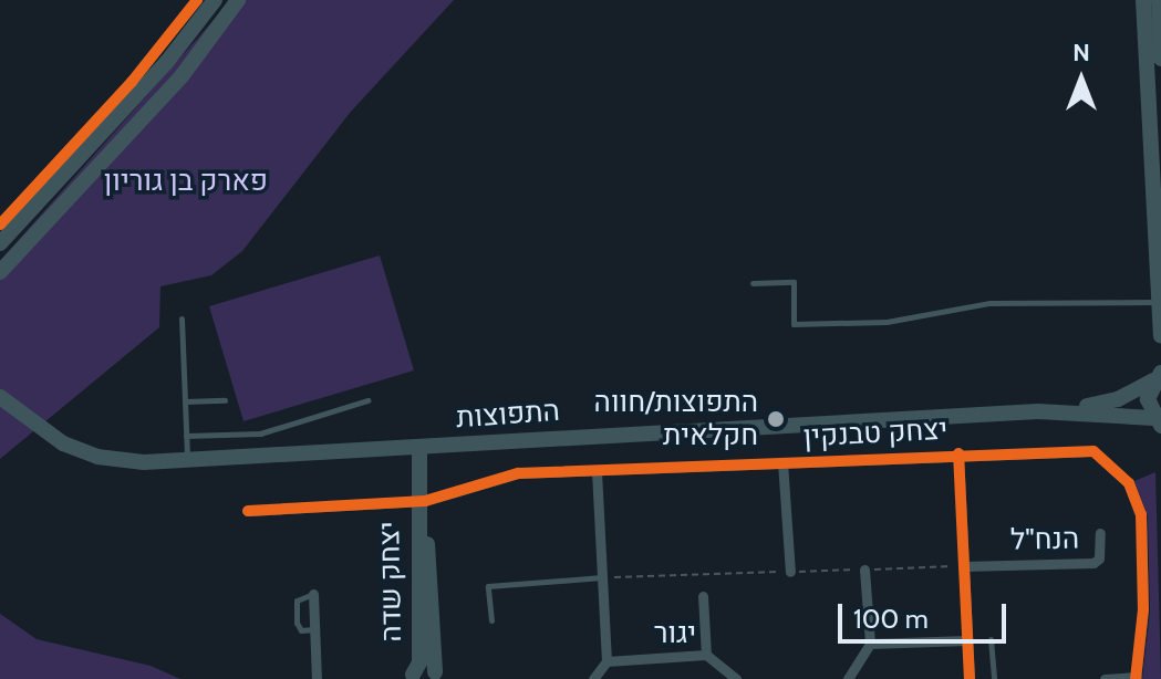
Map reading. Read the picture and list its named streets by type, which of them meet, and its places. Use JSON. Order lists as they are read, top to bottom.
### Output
{
  "streets": {
    "main road": ["התפוצות", "יצחק שדה"],
    "street": ["יצחק טבנקין", "הנח\"ל", "יגור"]
  },
  "crossings": [
    ["התפוצות", "יצחק שדה"],
    ["יצחק טבנקין", "יצחק שדה"]
  ],
  "parks": ["פארק בן גוריון"],
  "places": ["התפוצות/חווה חקלאית"],
  "scale_bar": "100 m",
  "north": "top"
}
